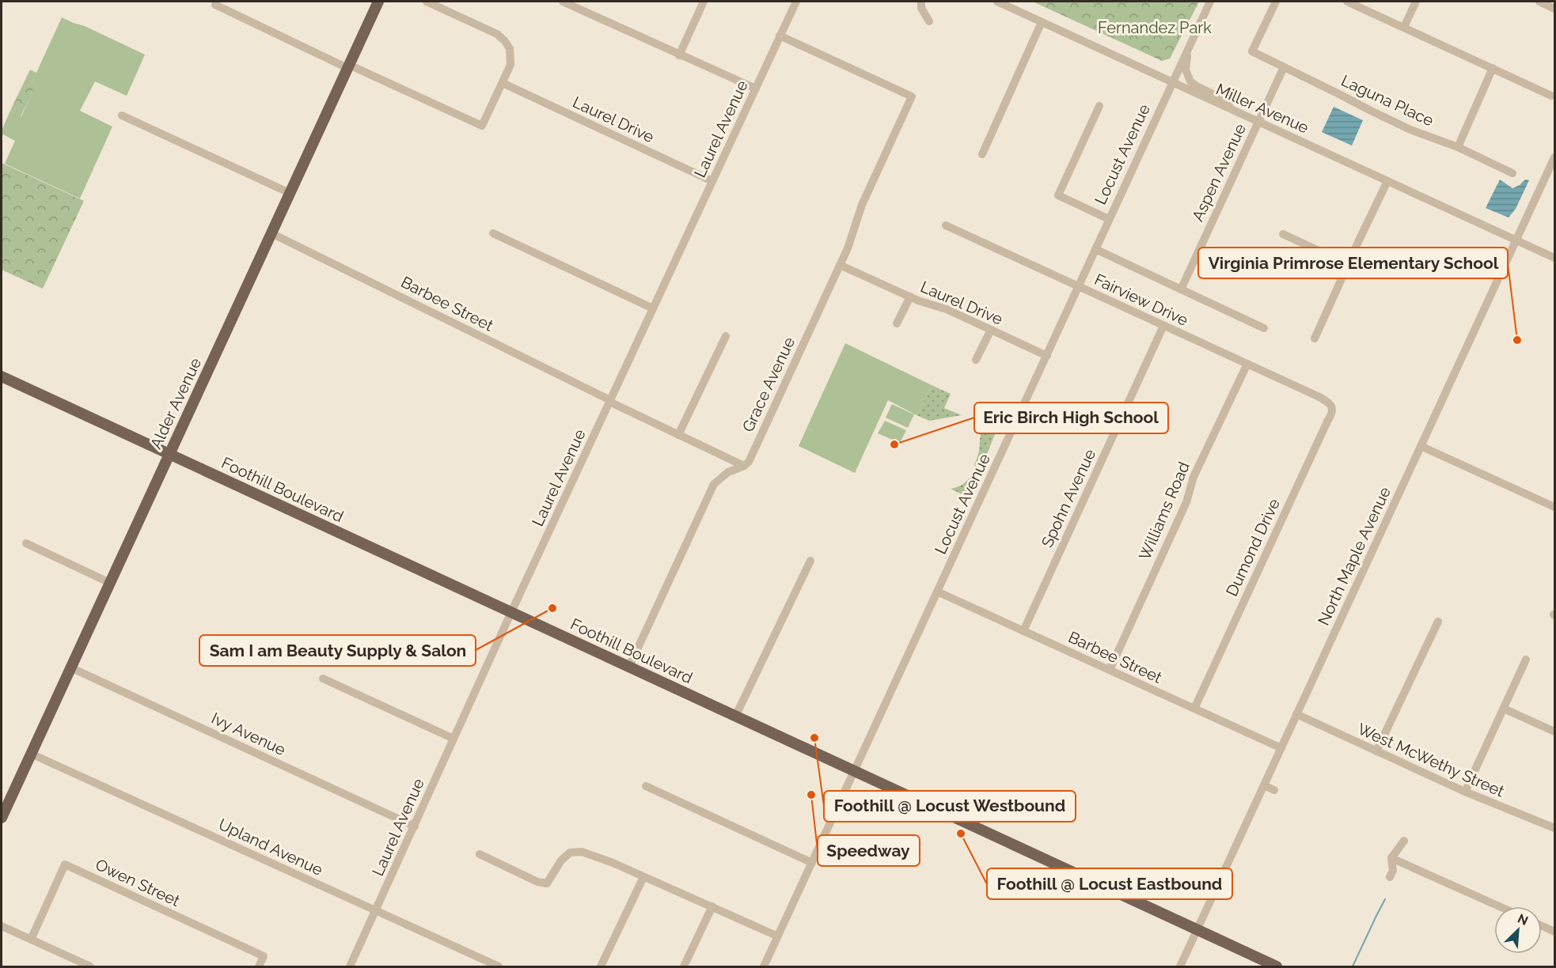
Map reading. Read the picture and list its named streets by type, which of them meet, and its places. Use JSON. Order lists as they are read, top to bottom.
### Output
{
  "streets": {
    "main road": ["Alder Avenue", "Foothill Boulevard"],
    "street": [
      "Laguna Place",
      "Miller Avenue",
      "Laurel Drive",
      "Laurel Avenue",
      "Locust Avenue",
      "Aspen Avenue",
      "Fairview Drive",
      "Barbee Street",
      "Grace Avenue",
      "Spohn Avenue",
      "Williams Road",
      "Dumond Drive",
      "North Maple Avenue",
      "Ivy Avenue",
      "West McWethy Street",
      "Upland Avenue",
      "Owen Street"
    ]
  },
  "crossings": [
    ["Laguna Place", "Aspen Avenue"],
    ["Miller Avenue", "Locust Avenue"],
    ["Miller Avenue", "Aspen Avenue"],
    ["Miller Avenue", "North Maple Avenue"],
    ["Laurel Drive", "Laurel Avenue"],
    ["Laurel Drive", "Locust Avenue"],
    ["Laurel Drive", "Grace Avenue"],
    ["Laurel Avenue", "Barbee Street"],
    ["Laurel Avenue", "Grace Avenue"],
    ["Laurel Avenue", "Foothill Boulevard"],
    ["Laurel Avenue", "Ivy Avenue"],
    ["Laurel Avenue", "Upland Avenue"],
    ["Locust Avenue", "Fairview Drive"],
    ["Locust Avenue", "Barbee Street"],
    ["Locust Avenue", "Foothill Boulevard"],
    ["Fairview Drive", "Spohn Avenue"],
    ["Fairview Drive", "Williams Road"],
    ["Fairview Drive", "Dumond Drive"],
    ["Barbee Street", "Grace Avenue"],
    ["Barbee Street", "Alder Avenue"],
    ["Barbee Street", "Spohn Avenue"],
    ["Barbee Street", "Williams Road"],
    ["Barbee Street", "Dumond Drive"],
    ["Barbee Street", "North Maple Avenue"],
    ["Alder Avenue", "Foothill Boulevard"],
    ["Alder Avenue", "Ivy Avenue"],
    ["Alder Avenue", "Upland Avenue"],
    ["Foothill Boulevard", "North Maple Avenue"],
    ["North Maple Avenue", "West McWethy Street"]
  ],
  "parks": ["Fernandez Park"],
  "places": [
    "Virginia Primrose Elementary School",
    "Eric Birch High School",
    "Sam I am Beauty Supply & Salon",
    "Foothill @ Locust Westbound",
    "Speedway",
    "Foothill @ Locust Eastbound"
  ],
  "north": "top right"
}
